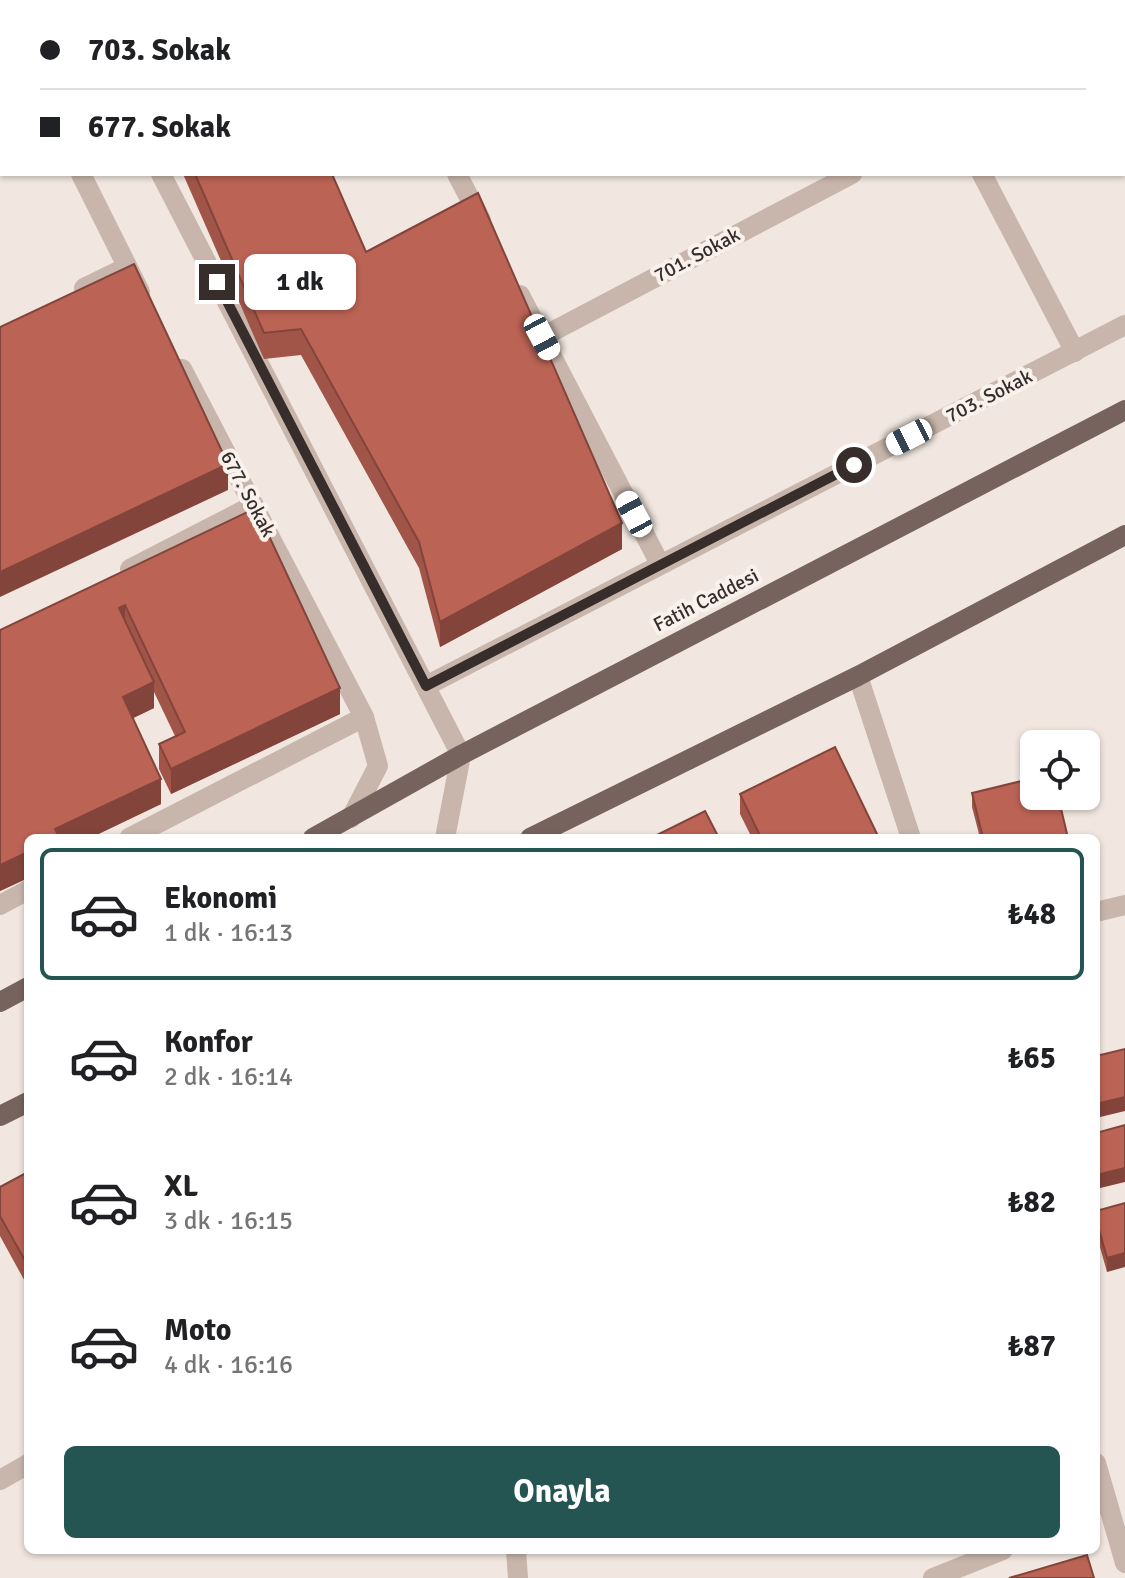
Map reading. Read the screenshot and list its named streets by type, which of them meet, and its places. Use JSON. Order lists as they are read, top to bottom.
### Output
{
  "streets": {
    "main road": ["Fatih Caddesi"],
    "street": ["701. Sokak", "703. Sokak", "677. Sokak"]
  },
  "crossings": [
    ["677. Sokak", "Fatih Caddesi"]
  ],
  "page": {
    "banner": ["703. Sokak", "677. Sokak"],
    "bubble": "1 dk",
    "list": [
      {
        "name": "Ekonomi",
        "note": "1 dk · 16:13",
        "value": "₺48"
      },
      {
        "name": "Konfor",
        "note": "2 dk · 16:14",
        "value": "₺65"
      },
      {
        "name": "XL",
        "note": "3 dk · 16:15",
        "value": "₺82"
      },
      {
        "name": "Moto",
        "note": "4 dk · 16:16",
        "value": "₺87"
      }
    ],
    "buttons": "Onayla"
  }
}
